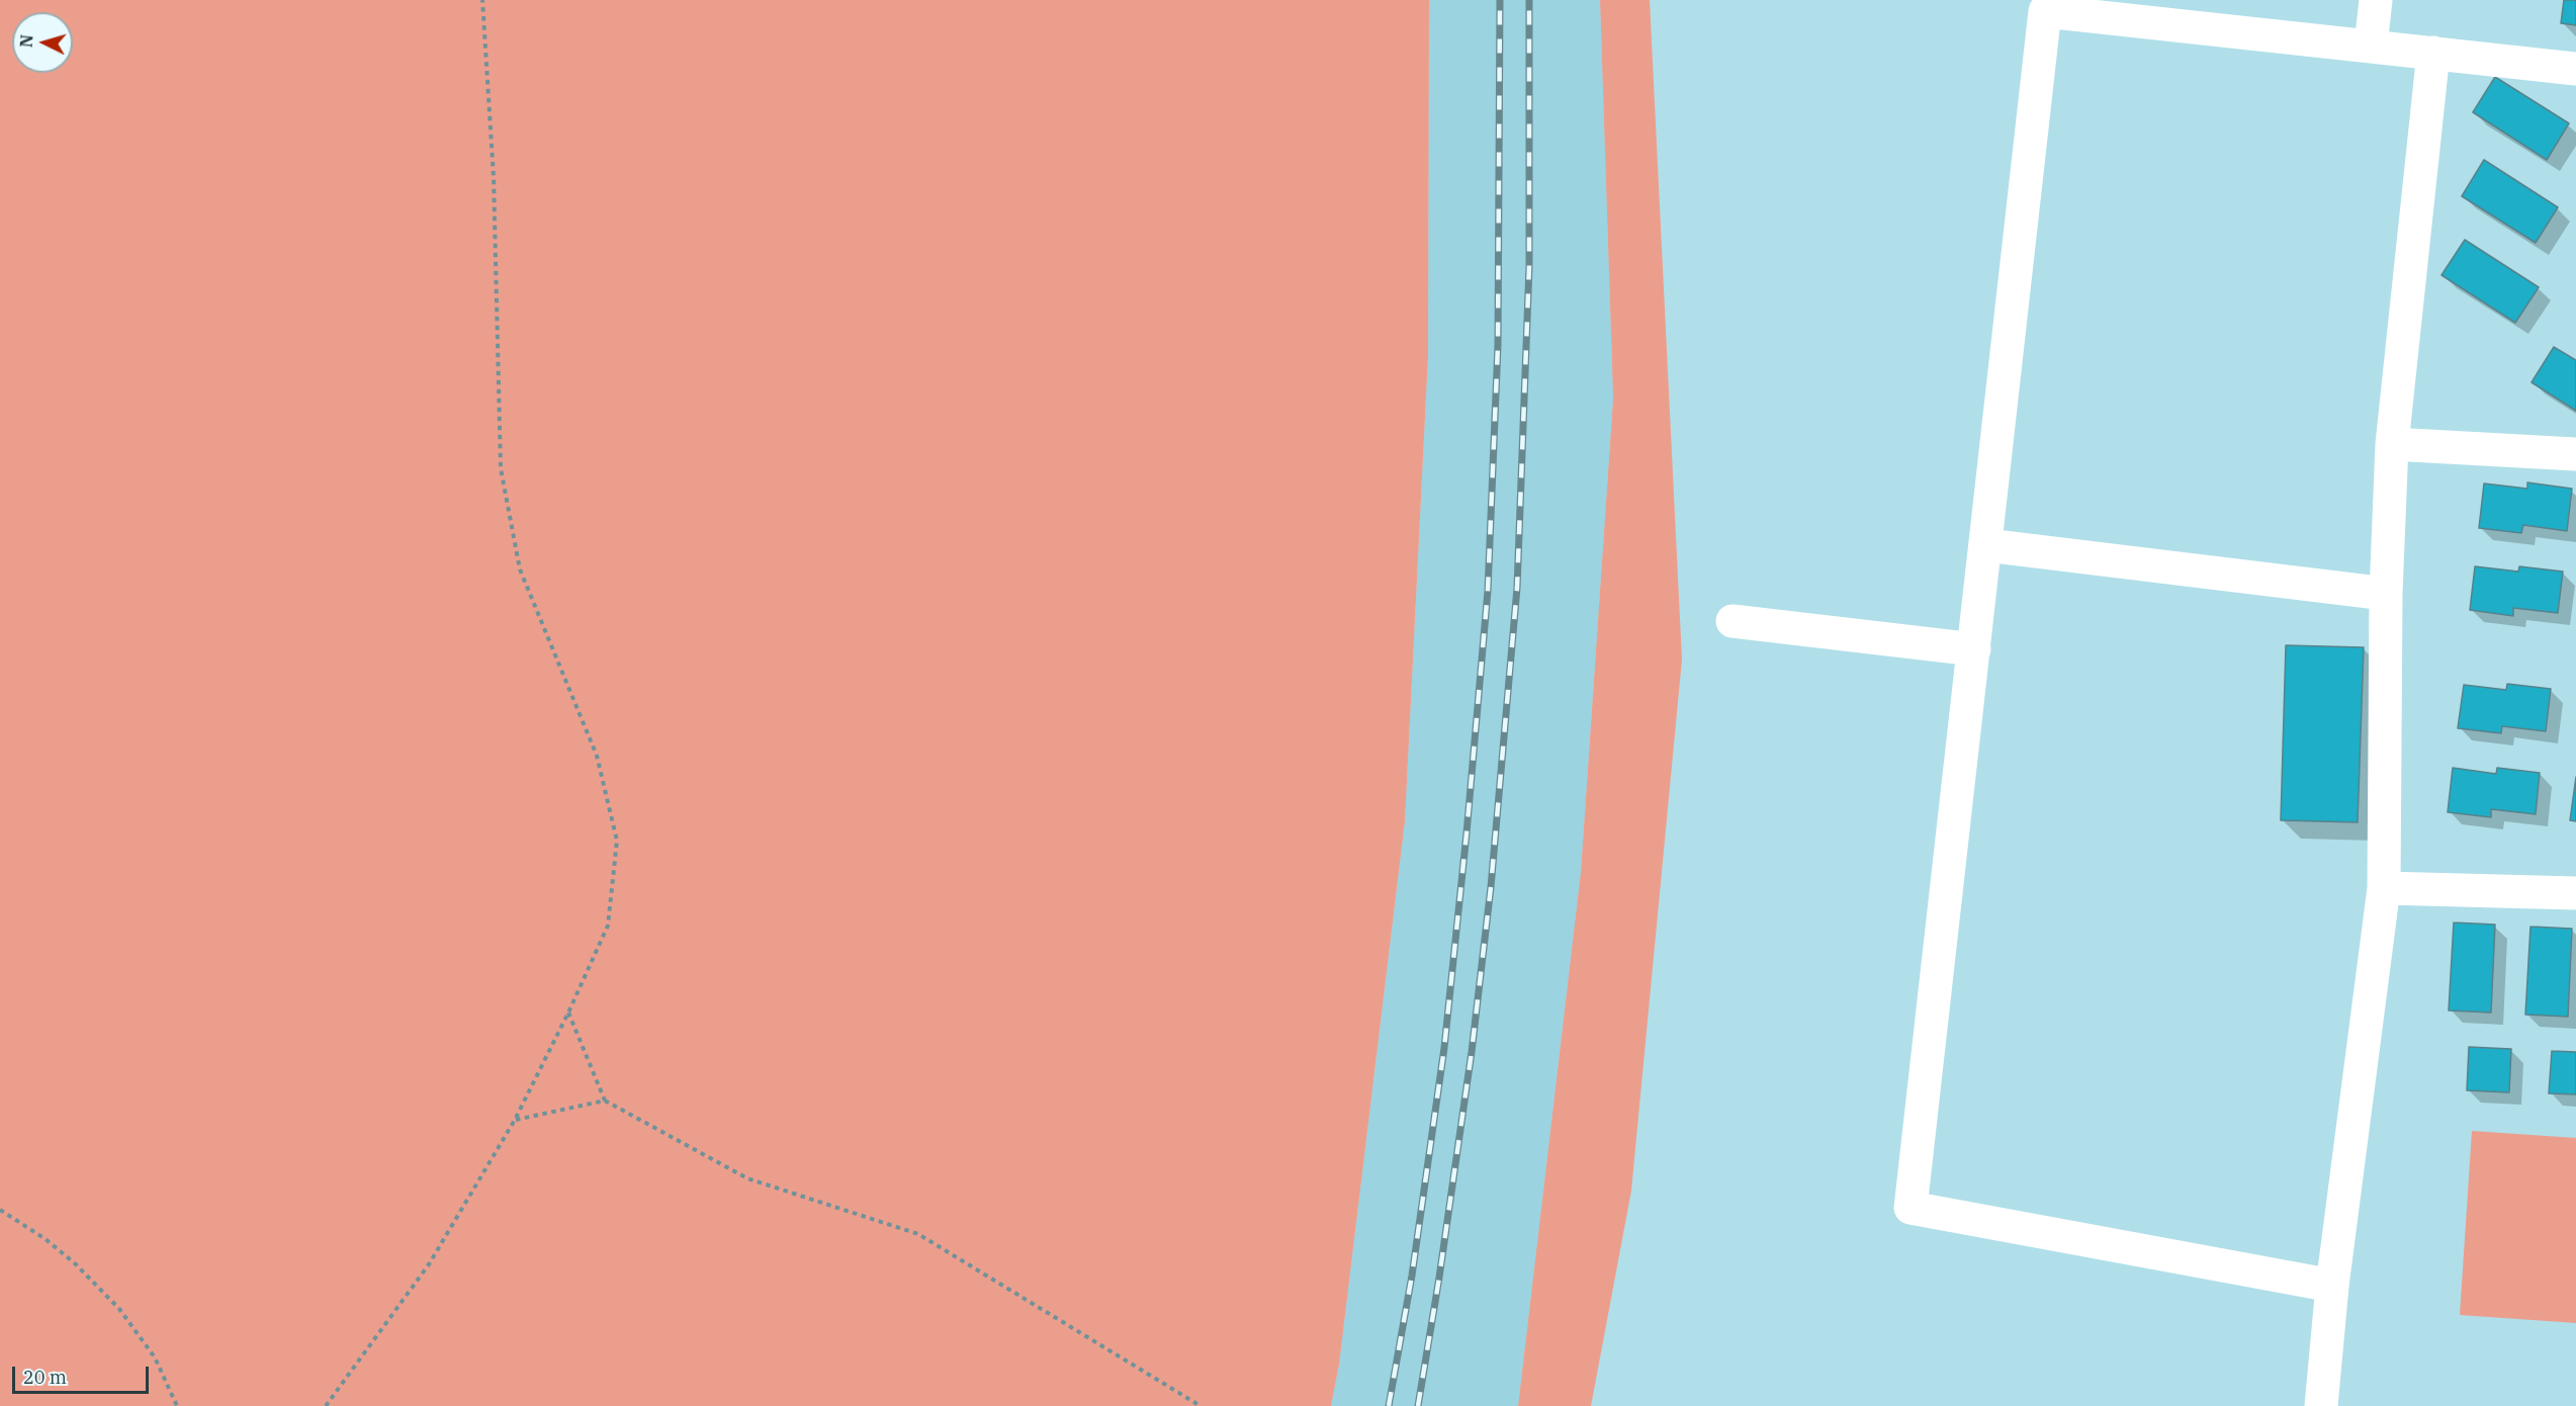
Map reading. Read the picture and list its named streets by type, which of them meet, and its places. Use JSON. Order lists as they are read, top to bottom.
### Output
{
  "scale_bar": "20 m",
  "north": "left"
}
